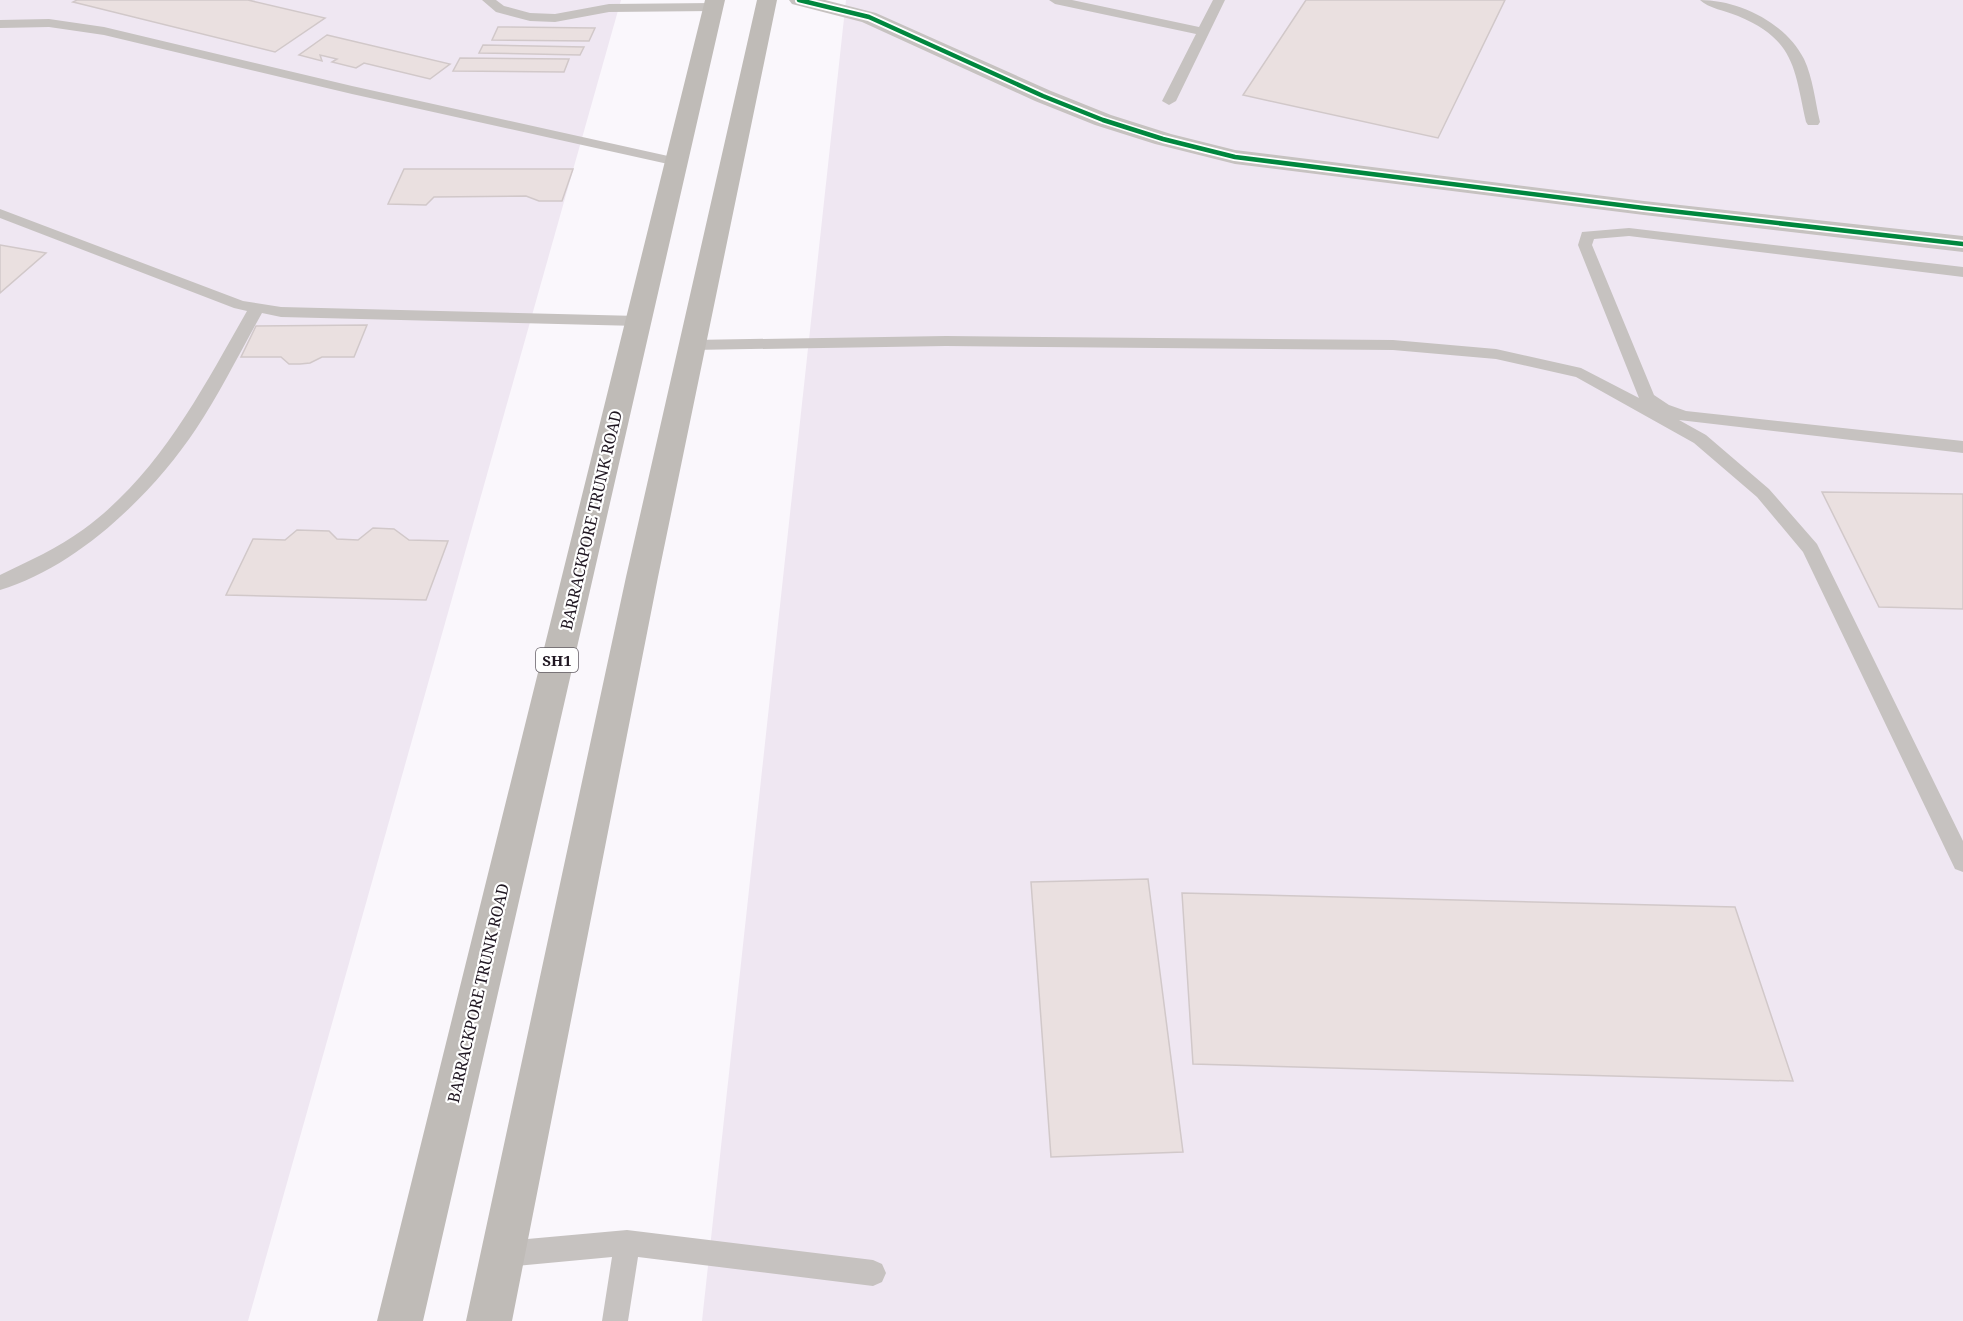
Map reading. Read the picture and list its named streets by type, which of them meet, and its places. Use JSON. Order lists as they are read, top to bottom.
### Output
{
  "streets": {
    "main road": ["BARRACKPORE TRUNK ROAD", "SH1"]
  }
}
